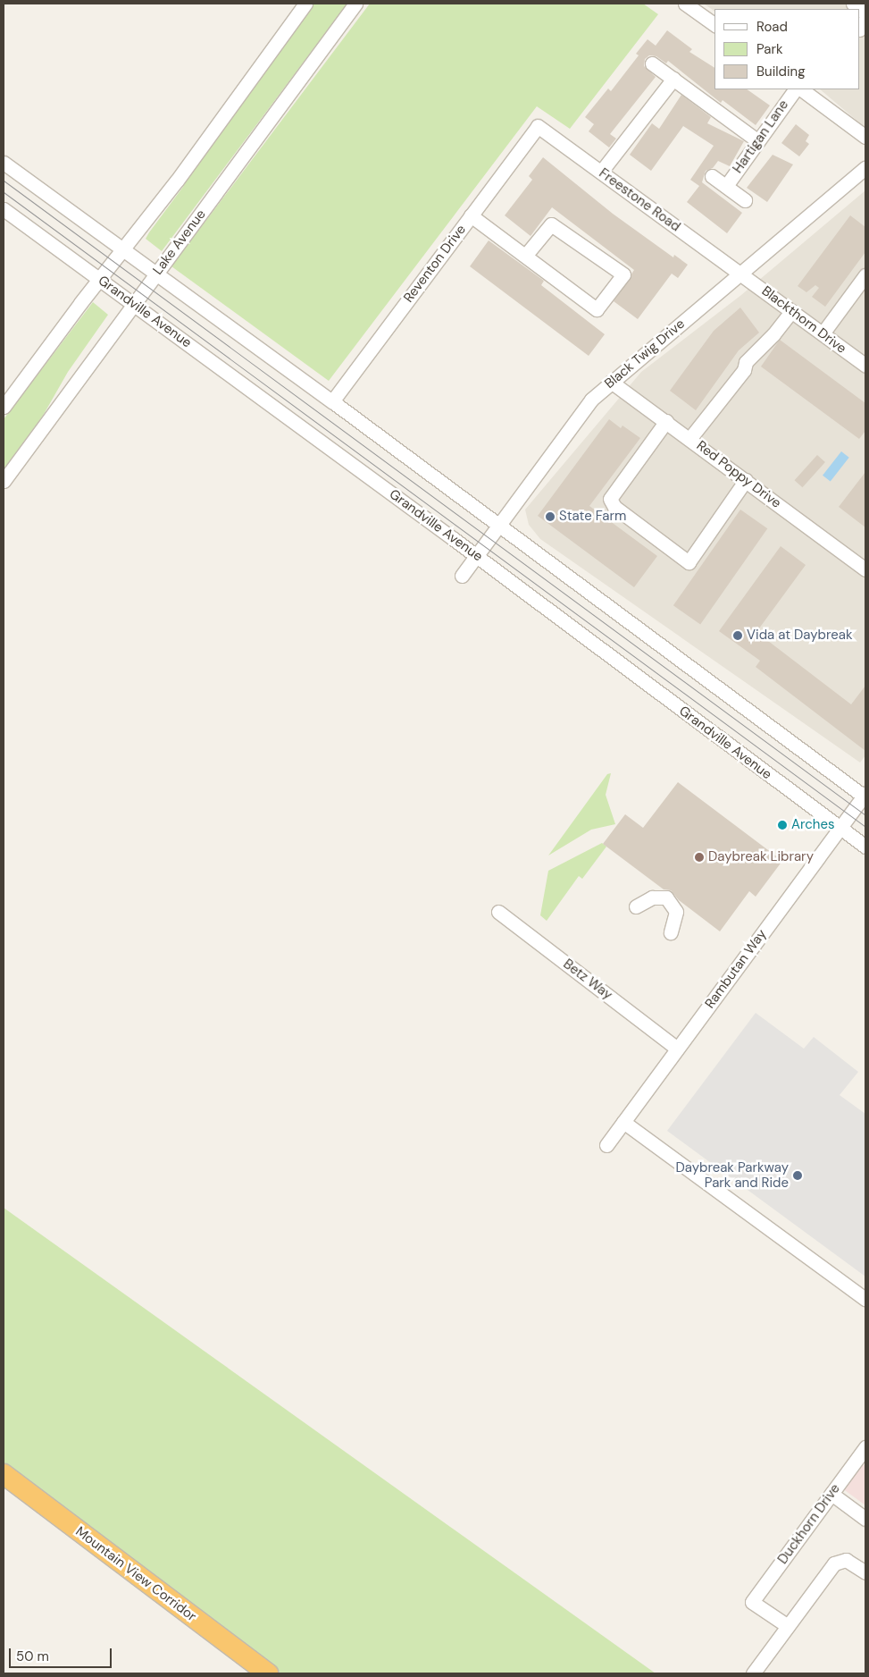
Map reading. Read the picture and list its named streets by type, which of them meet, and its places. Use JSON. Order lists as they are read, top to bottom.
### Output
{
  "streets": {
    "highway": ["Mountain View Corridor"],
    "street": [
      "Hartigan Lane",
      "Freestone Road",
      "Lake Avenue",
      "Reventon Drive",
      "Grandville Avenue",
      "Blackthorn Drive",
      "Black Twig Drive",
      "Red Poppy Drive",
      "Rambutan Way",
      "Betz Way",
      "Duckhorn Drive"
    ]
  },
  "crossings": [
    ["Freestone Road", "Reventon Drive"],
    ["Freestone Road", "Blackthorn Drive"],
    ["Freestone Road", "Black Twig Drive"],
    ["Lake Avenue", "Grandville Avenue"],
    ["Grandville Avenue", "Black Twig Drive"],
    ["Grandville Avenue", "Rambutan Way"],
    ["Blackthorn Drive", "Black Twig Drive"],
    ["Black Twig Drive", "Red Poppy Drive"],
    ["Rambutan Way", "Betz Way"]
  ],
  "places": [
    "State Farm",
    "Vida at Daybreak",
    "Arches",
    "Daybreak Library",
    "Daybreak Parkway Park and Ride"
  ],
  "legend": ["Road", "Park", "Building"],
  "scale_bar": "50 m"
}
